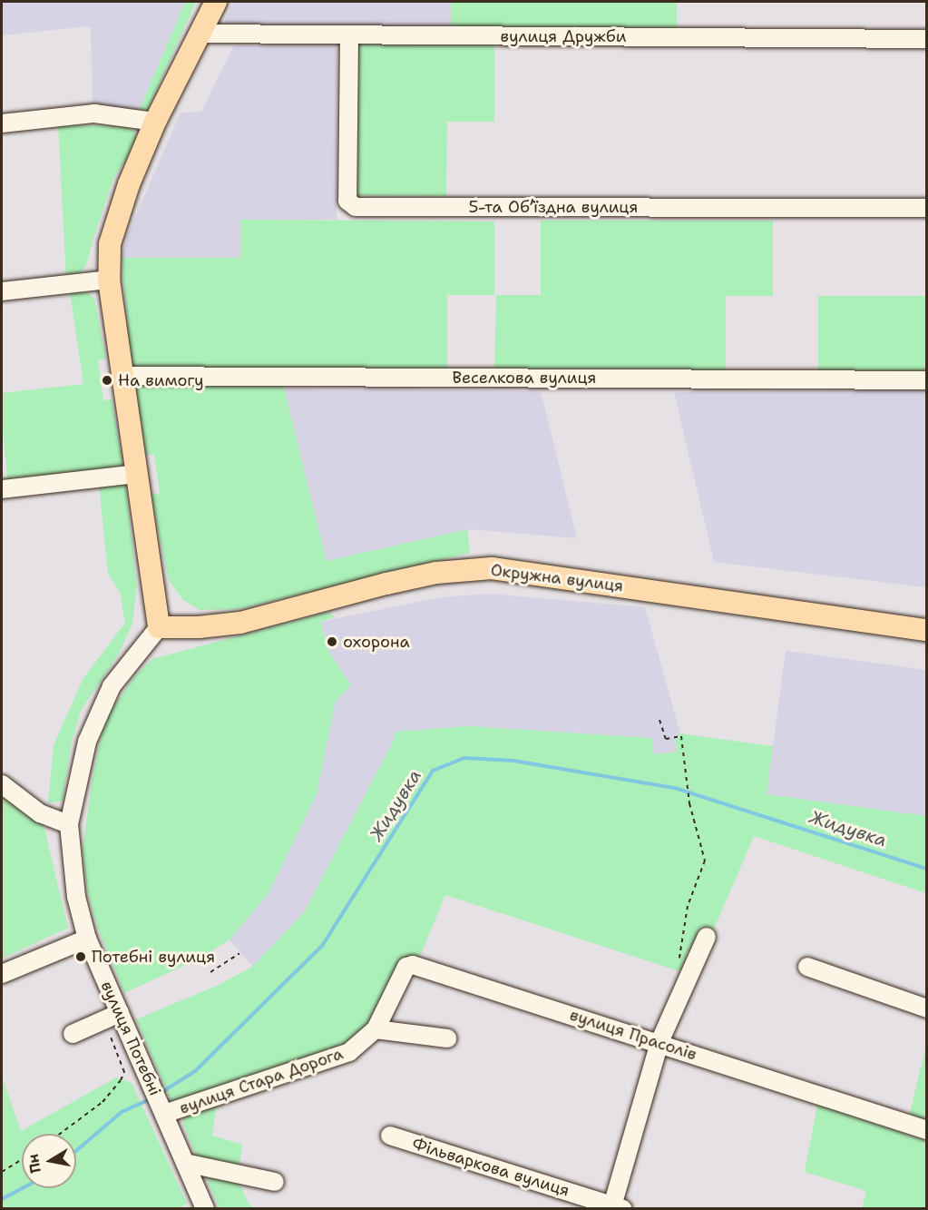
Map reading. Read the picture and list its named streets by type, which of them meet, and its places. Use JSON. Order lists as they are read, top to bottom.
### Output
{
  "streets": {
    "main road": ["Окружна вулиця"],
    "street": [
      "вулиця Дружби",
      "5-та Обʼїздна вулиця",
      "Веселкова вулиця",
      "вулиця Прасолів",
      "вулиця Потебні",
      "вулиця Стара Дорога",
      "Фільваркова вулиця"
    ]
  },
  "crossings": [
    ["вулиця Дружби", "5-та Обʼїздна вулиця"],
    ["Окружна вулиця", "вулиця Потебні"],
    ["вулиця Прасолів", "вулиця Стара Дорога"],
    ["вулиця Потебні", "вулиця Стара Дорога"]
  ],
  "water": ["Жидувка"],
  "places": ["На вимогу", "охорона", "Потебні вулиця"],
  "north": "left"
}
